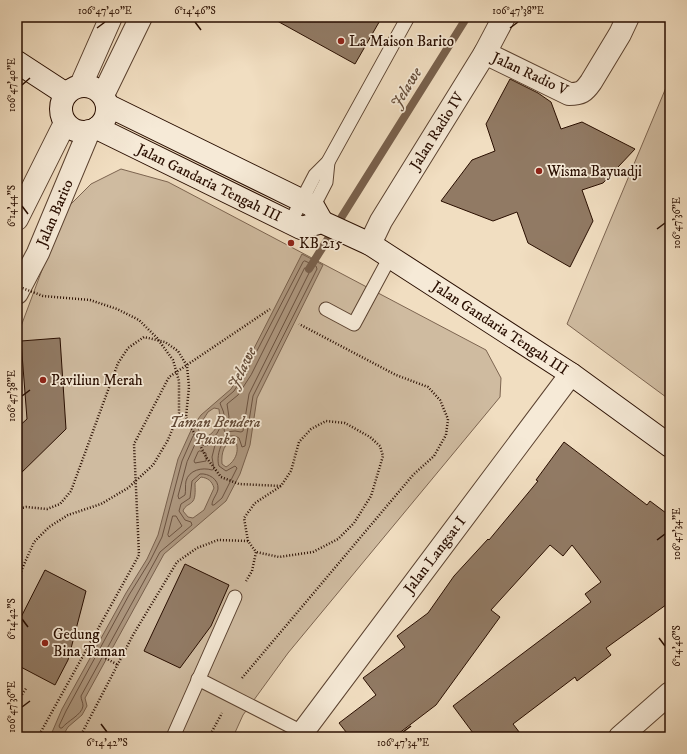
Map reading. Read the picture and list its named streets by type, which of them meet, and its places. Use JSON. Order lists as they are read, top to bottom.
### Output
{
  "streets": {
    "street": [
      "Jalan Radio V",
      "Jalan Radio IV",
      "Jalan Gandaria Tengah III",
      "Jalan Barito",
      "Jalan Langsat I"
    ]
  },
  "crossings": [
    ["Jalan Radio V", "Jalan Radio IV"],
    ["Jalan Radio IV", "Jalan Gandaria Tengah III"],
    ["Jalan Gandaria Tengah III", "Jalan Barito"],
    ["Jalan Gandaria Tengah III", "Jalan Langsat I"]
  ],
  "water": ["Jelawe"],
  "parks": ["Taman Bendera Pusaka"],
  "places": [
    "La Maison Barito",
    "Wisma Bayuadji",
    "KB 215",
    "Paviliun Merah",
    "Gedung Bina Taman"
  ],
  "coordinates": [
    "106°47'40\"E",
    "6°14'46\"S",
    "106°47'38\"E",
    "6°14'44\"S",
    "106°47'36\"E",
    "106°47'34\"E",
    "6°14'42\"S"
  ]
}
